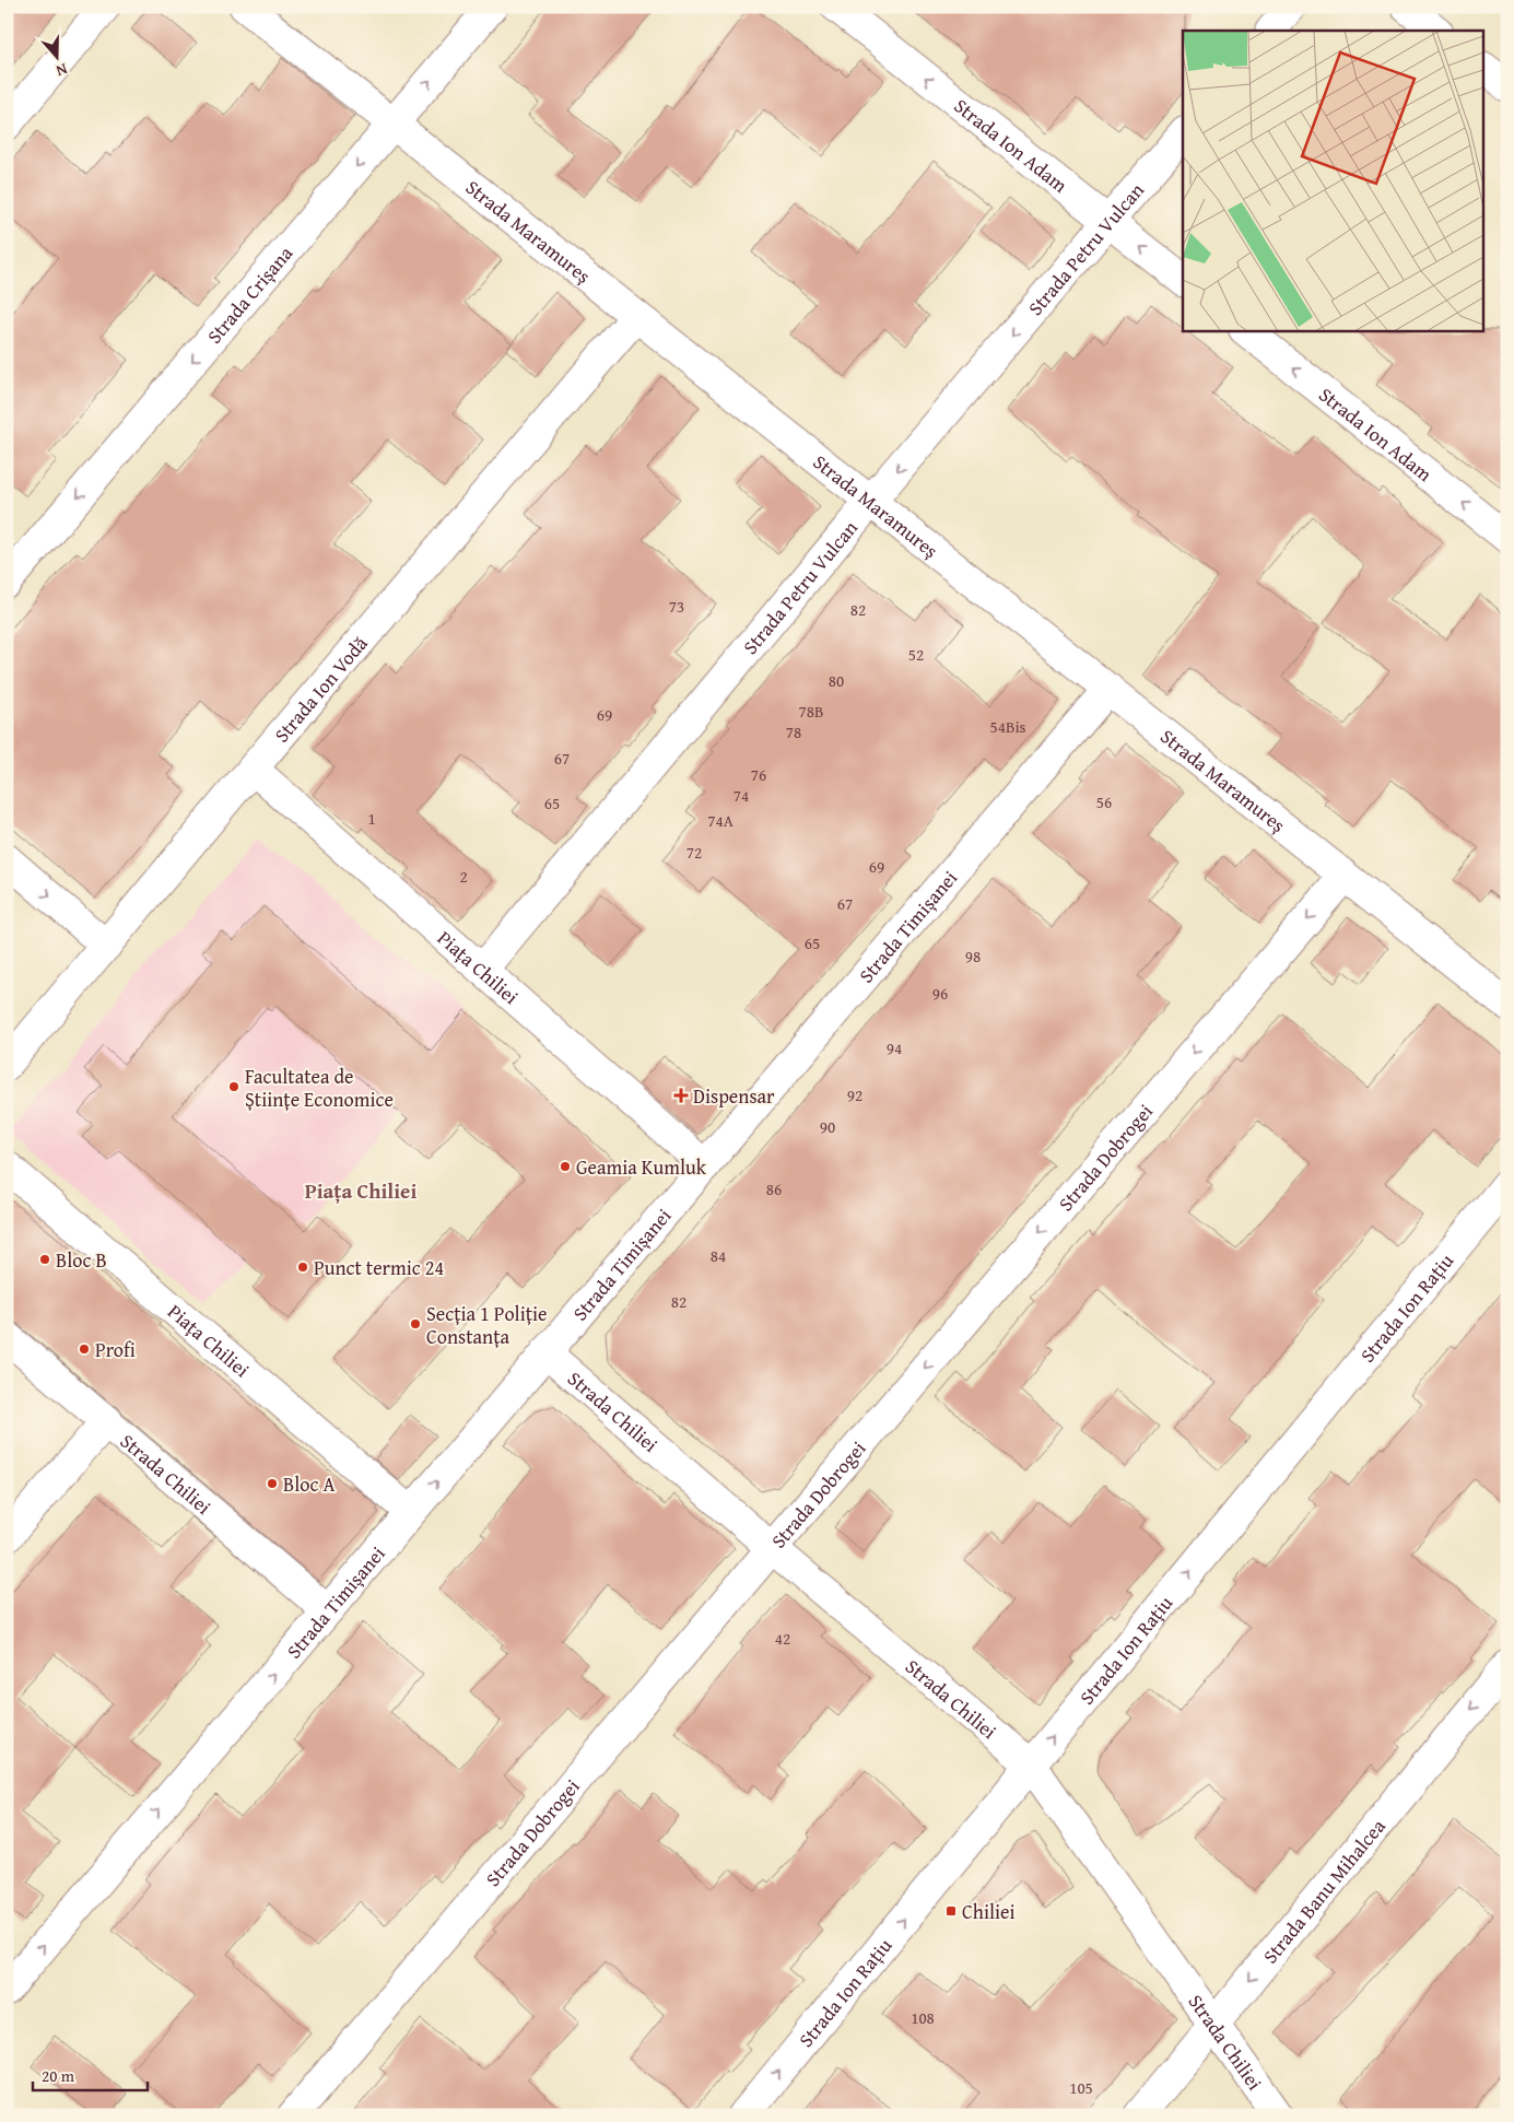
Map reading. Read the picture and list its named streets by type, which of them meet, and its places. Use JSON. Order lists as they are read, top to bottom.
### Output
{
  "streets": {
    "street": [
      "Strada Ion Adam",
      "Strada Maramureș",
      "Strada Petru Vulcan",
      "Strada Crișana",
      "Strada Ion Vodă",
      "Strada Timișanei",
      "Piața Chiliei",
      "Strada Dobrogei",
      "Strada Ion Rațiu",
      "Strada Chiliei",
      "Strada Banu Mihalcea"
    ]
  },
  "crossings": [
    ["Strada Ion Adam", "Strada Petru Vulcan"],
    ["Strada Maramureș", "Strada Petru Vulcan"],
    ["Strada Maramureș", "Strada Crișana"],
    ["Strada Maramureș", "Strada Ion Vodă"],
    ["Strada Maramureș", "Strada Timișanei"],
    ["Strada Maramureș", "Strada Dobrogei"],
    ["Strada Petru Vulcan", "Piața Chiliei"],
    ["Strada Ion Vodă", "Piața Chiliei"],
    ["Strada Timișanei", "Piața Chiliei"],
    ["Strada Timișanei", "Strada Chiliei"],
    ["Strada Dobrogei", "Strada Chiliei"],
    ["Strada Ion Rațiu", "Strada Chiliei"],
    ["Strada Chiliei", "Strada Banu Mihalcea"]
  ],
  "one_way": [
    "Strada Ion Adam",
    "Strada Timișanei",
    "Strada Dobrogei",
    "Strada Ion Rațiu",
    "Strada Banu Mihalcea"
  ],
  "districts": ["Piața Chiliei"],
  "places": {
    "other": [
      "Facultatea de Științe Economice",
      "Geamia Kumluk",
      "Bloc B",
      "Punct termic 24",
      "Secția 1 Poliție Constanța",
      "Profi",
      "Bloc A"
    ],
    "health": ["Dispensar"],
    "transit": ["Chiliei"]
  },
  "house_numbers": [
    "73",
    "82",
    "52",
    "80",
    "78B",
    "69",
    "54Bis",
    "78",
    "67",
    "76",
    "74",
    "56",
    "65",
    "1",
    "74A",
    "72",
    "69",
    "2",
    "67",
    "65",
    "98",
    "96",
    "94",
    "92",
    "90",
    "86",
    "84",
    "82",
    "42",
    "108",
    "105"
  ],
  "scale_bar": "20 m",
  "north": "bottom"
}
